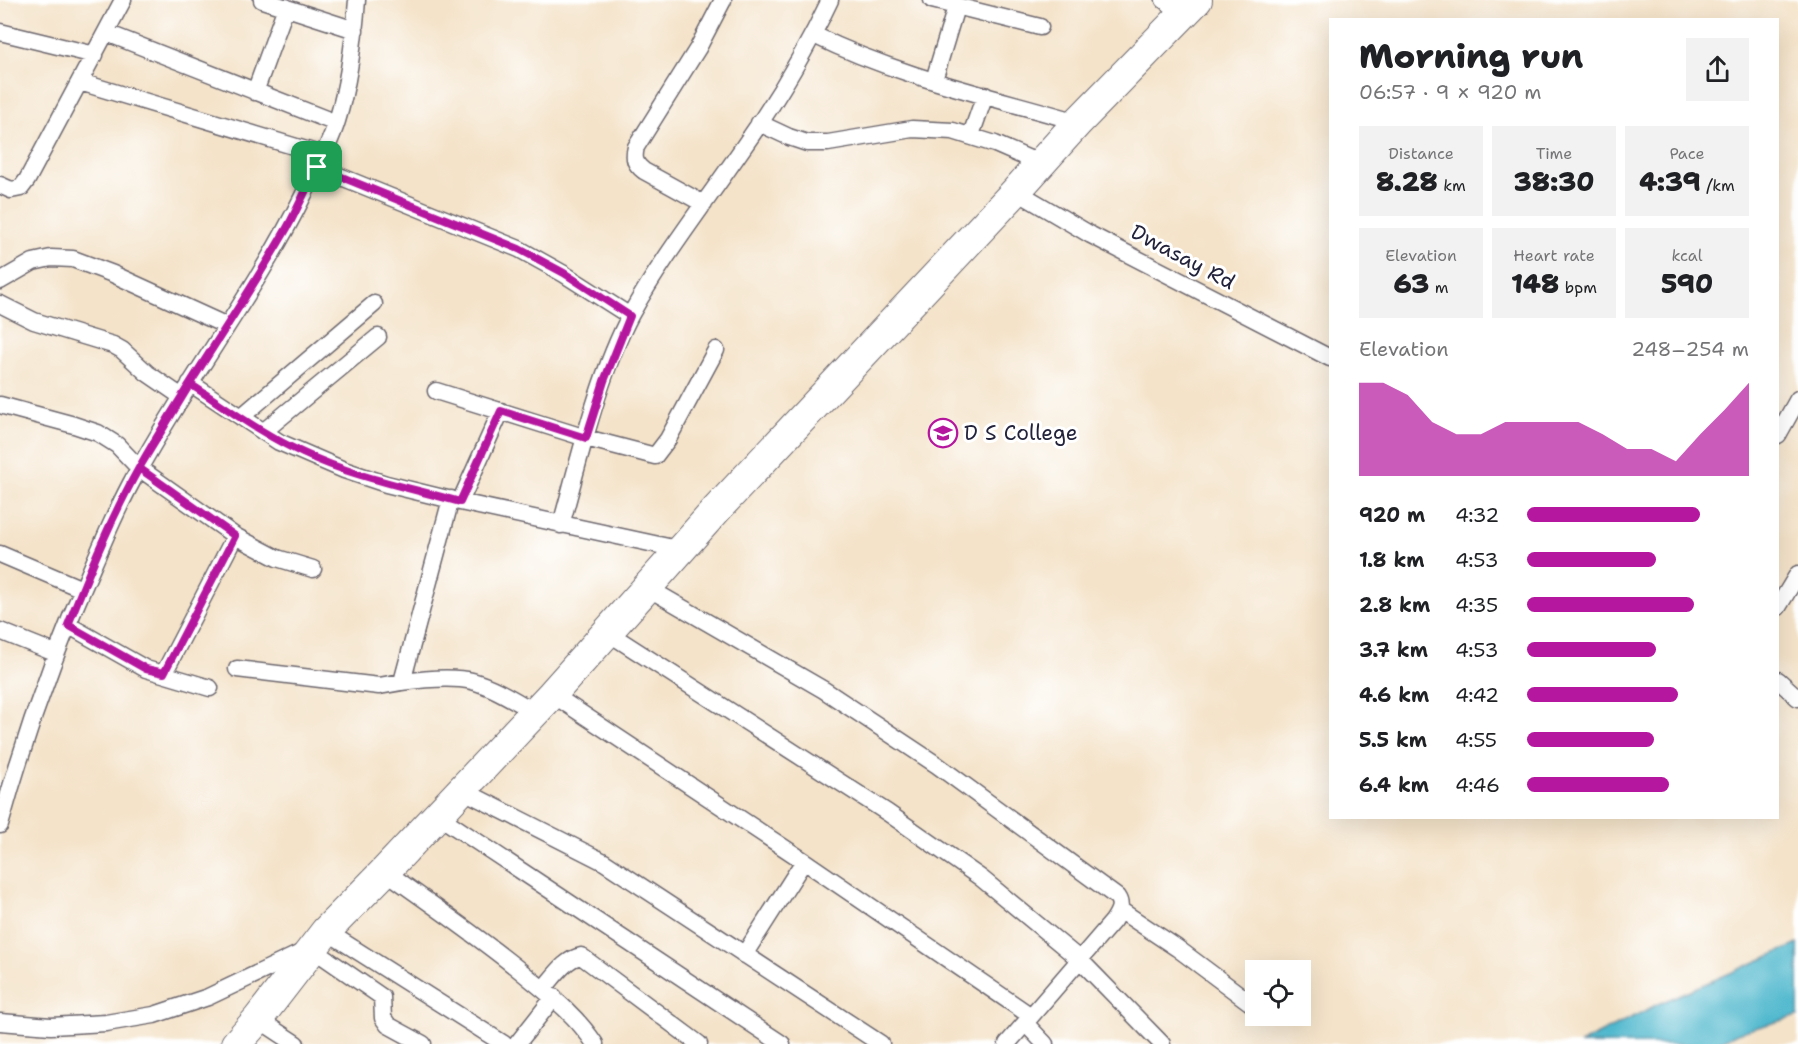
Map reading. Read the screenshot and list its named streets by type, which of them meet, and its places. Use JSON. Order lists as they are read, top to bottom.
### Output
{
  "streets": {
    "street": ["Dwasay Rd"]
  },
  "places": {
    "school or university": ["D S College"]
  },
  "page": {
    "heading": ["Morning run", "06:57 · 9 × 920 m"],
    "stats": [
      ["Distance", "8.28 km"],
      ["Time", "38:30"],
      ["Pace", "4:39 /km"],
      ["Elevation", "63 m"],
      ["Heart rate", "148 bpm"],
      ["kcal", "590"]
    ],
    "chart": ["Elevation", "248–254 m"],
    "list": [
      {
        "name": "920 m",
        "note": "4:32"
      },
      {
        "name": "1.8 km",
        "note": "4:53"
      },
      {
        "name": "2.8 km",
        "note": "4:35"
      },
      {
        "name": "3.7 km",
        "note": "4:53"
      },
      {
        "name": "4.6 km",
        "note": "4:42"
      },
      {
        "name": "5.5 km",
        "note": "4:55"
      },
      {
        "name": "6.4 km",
        "note": "4:46"
      }
    ]
  }
}
